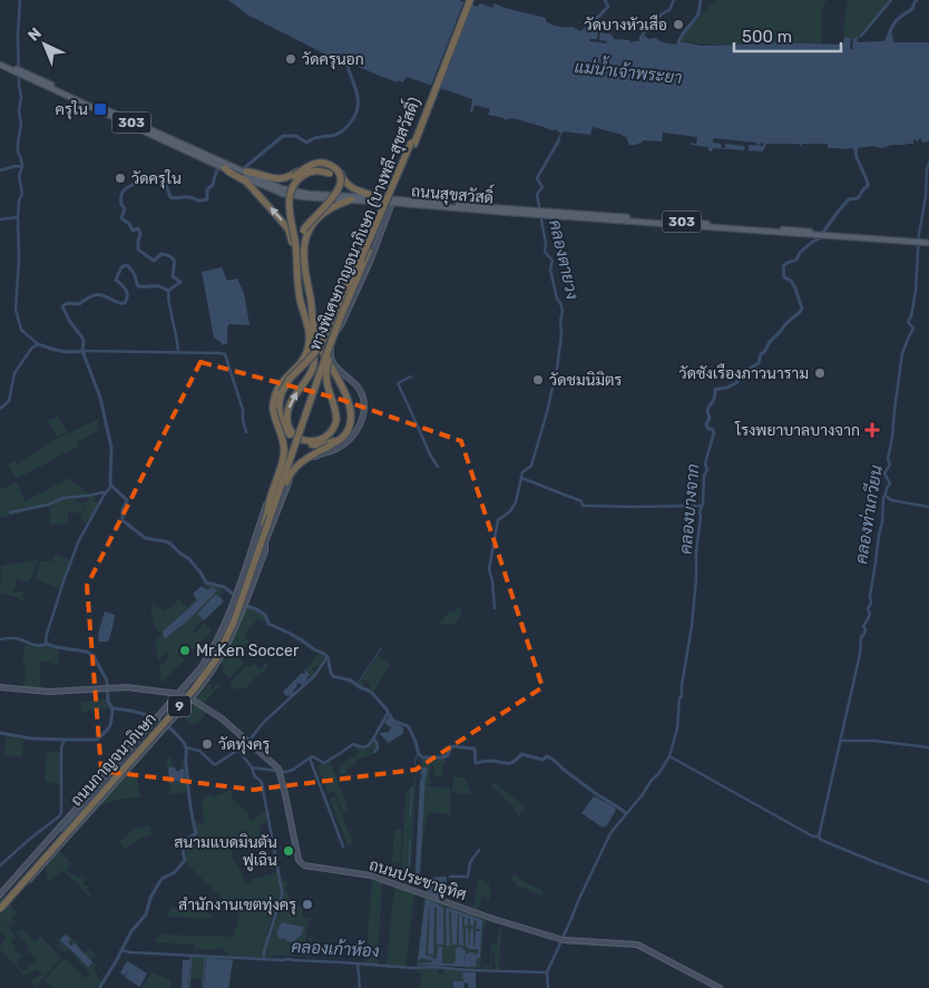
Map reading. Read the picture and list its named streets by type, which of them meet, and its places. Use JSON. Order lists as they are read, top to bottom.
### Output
{
  "streets": {
    "highway": ["ทางพิเศษกาญจนาภิเษก (บางพลี-สุขสวัสดิ์)", "9", "ถนนกาญจนาภิเษก"],
    "main road": ["303", "ถนนสุขสวัสดิ์", "ถนนประชาอุทิศ"]
  },
  "crossings": [
    ["ทางพิเศษกาญจนาภิเษก (บางพลี-สุขสวัสดิ์)", "ถนนกาญจนาภิเษก"]
  ],
  "water": [
    "แม่น้ำเจ้าพระยา",
    "คลองตายวง",
    "คลองบางจาก",
    "คลองท่าเกวียน",
    "คลองเก้าห้อง"
  ],
  "places": {
    "other": [
      "วัดบางหัวเสือ",
      "วัดครุนอก",
      "วัดครุใน",
      "วัดชังเรืองภาวนาราม",
      "วัดชมนิมิตร",
      "Mr.Ken Soccer",
      "วัดทุ่งครุ",
      "สนามแบดมินตัน ฟูเฉิน",
      "สำนักงานเขตทุ่งครุ"
    ],
    "transit": ["ครุใน"],
    "health": ["โรงพยาบาลบางจาก"]
  },
  "scale_bar": "500 m",
  "north": "top left"
}
